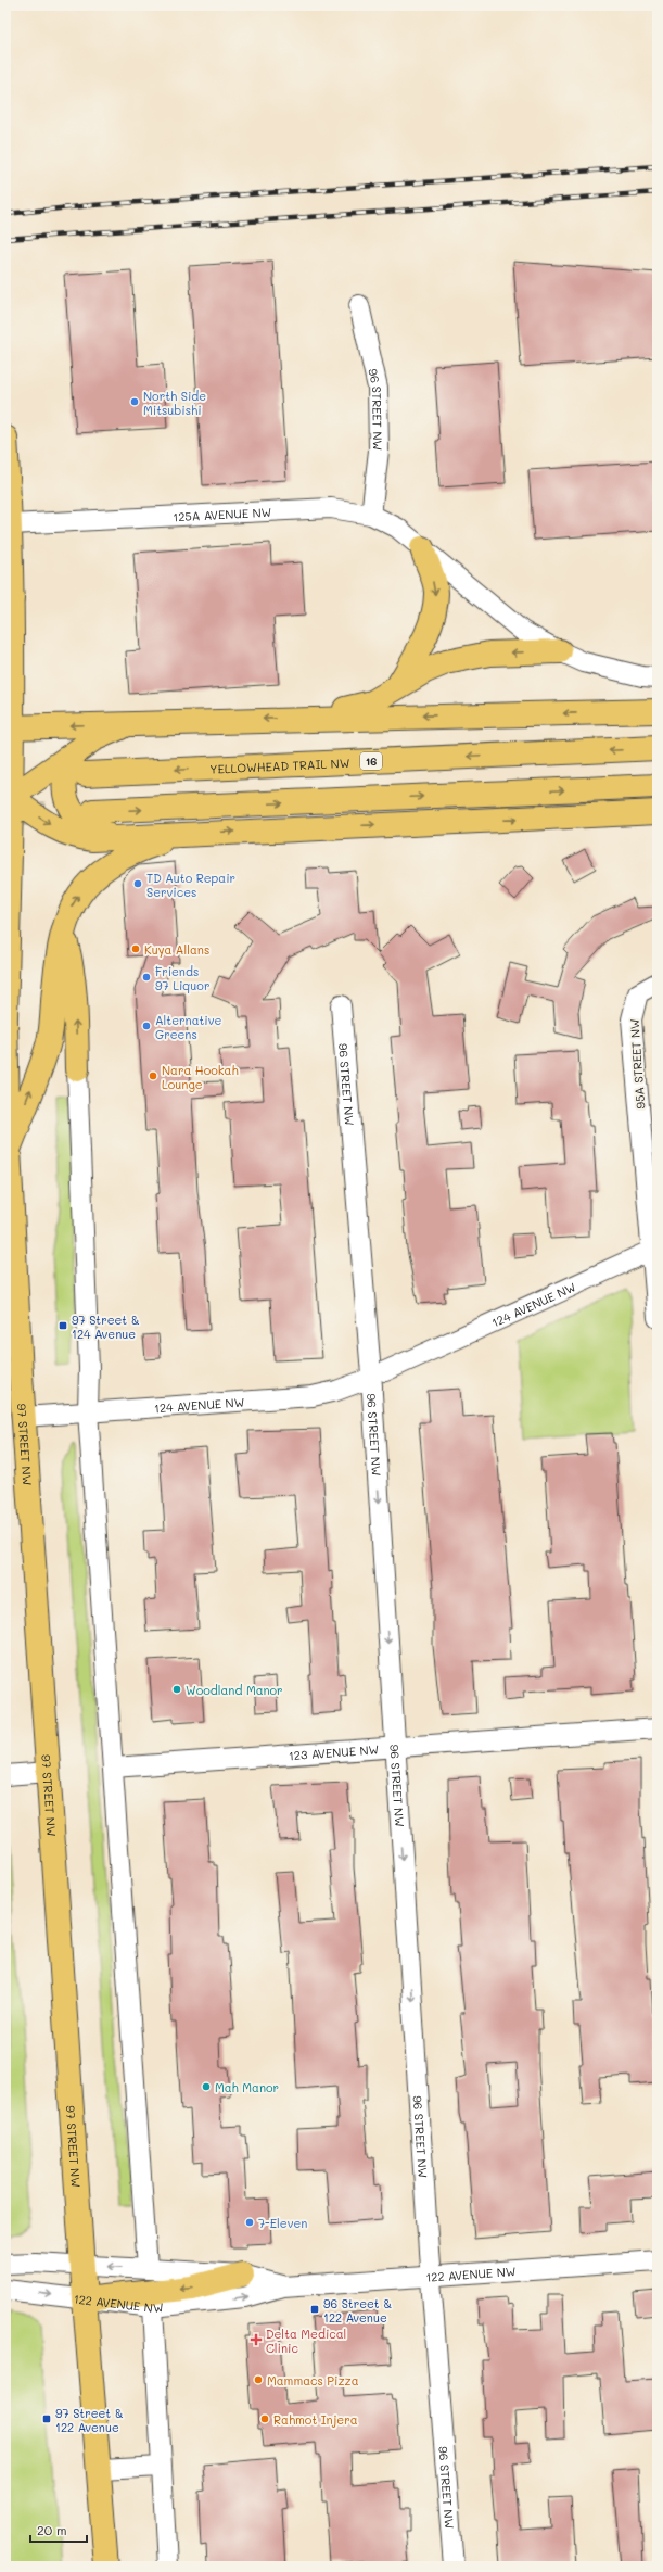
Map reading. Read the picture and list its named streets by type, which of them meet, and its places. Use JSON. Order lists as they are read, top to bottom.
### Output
{
  "streets": {
    "main road": ["16", "YELLOWHEAD TRAIL NW", "97 STREET NW"],
    "street": [
      "96 STREET NW",
      "125A AVENUE NW",
      "95A STREET NW",
      "124 AVENUE NW",
      "123 AVENUE NW",
      "122 AVENUE NW"
    ]
  },
  "crossings": [
    ["96 STREET NW", "125A AVENUE NW"],
    ["96 STREET NW", "124 AVENUE NW"],
    ["96 STREET NW", "123 AVENUE NW"],
    ["96 STREET NW", "122 AVENUE NW"],
    ["95A STREET NW", "124 AVENUE NW"],
    ["124 AVENUE NW", "97 STREET NW"],
    ["97 STREET NW", "122 AVENUE NW"]
  ],
  "one_way": ["96 STREET NW"],
  "places": {
    "other": [
      "North Side Mitsubishi",
      "TD Auto Repair Services",
      "Kuya Allans",
      "Friends 97 Liquor",
      "Alternative Greens",
      "Nara Hookah Lounge",
      "Woodland Manor",
      "Mah Manor",
      "7-Eleven",
      "Mammacs Pizza",
      "Rahmot Injera"
    ],
    "transit": ["97 Street & 124 Avenue", "96 Street & 122 Avenue", "97 Street & 122 Avenue"],
    "health": ["Delta Medical Clinic"]
  },
  "scale_bar": "20 m"
}
